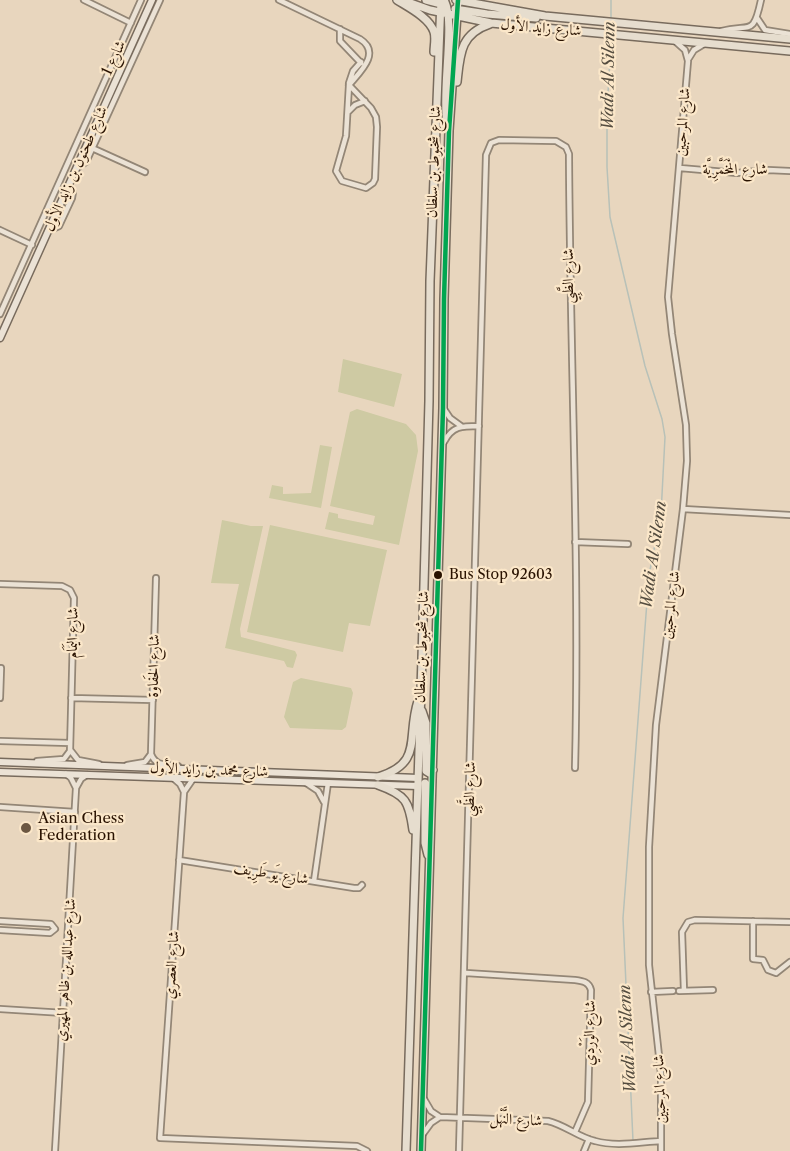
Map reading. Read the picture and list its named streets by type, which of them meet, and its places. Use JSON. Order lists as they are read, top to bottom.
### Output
{
  "streets": {
    "main road": [
      "شارع زايد الأول",
      "شارع شخبوط بن سلطان",
      "شارع طحنون بن زايد الأول",
      "شارع محمد بن زايد الأول"
    ],
    "street": [
      "شارع 1",
      "شارع المرحبين",
      "شارع المْخَمَّرِيَّة",
      "شارع الظَّبِي",
      "شارع اليَمَام",
      "شارع الحَفاوة",
      "شارع يَو طَرِيف",
      "شارع العصري",
      "شارع عبدالله بن ظاهر المهيري",
      "شارع الوَرْدِي",
      "شارع النَّهْل"
    ]
  },
  "crossings": [
    ["شارع زايد الأول", "شارع شخبوط بن سلطان"],
    ["شارع المرحبين", "شارع المْخَمَّرِيَّة"],
    ["شارع المرحبين", "شارع النَّهْل"],
    ["شارع شخبوط بن سلطان", "شارع محمد بن زايد الأول"],
    ["شارع الظَّبِي", "شارع الوَرْدِي"],
    ["شارع الظَّبِي", "شارع النَّهْل"],
    ["شارع محمد بن زايد الأول", "شارع العصري"],
    ["شارع يَو طَرِيف", "شارع العصري"],
    ["شارع الوَرْدِي", "شارع النَّهْل"]
  ],
  "water": ["Wadi Al Silenn"],
  "places": ["Bus Stop 92603", "Asian Chess Federation"]
}
